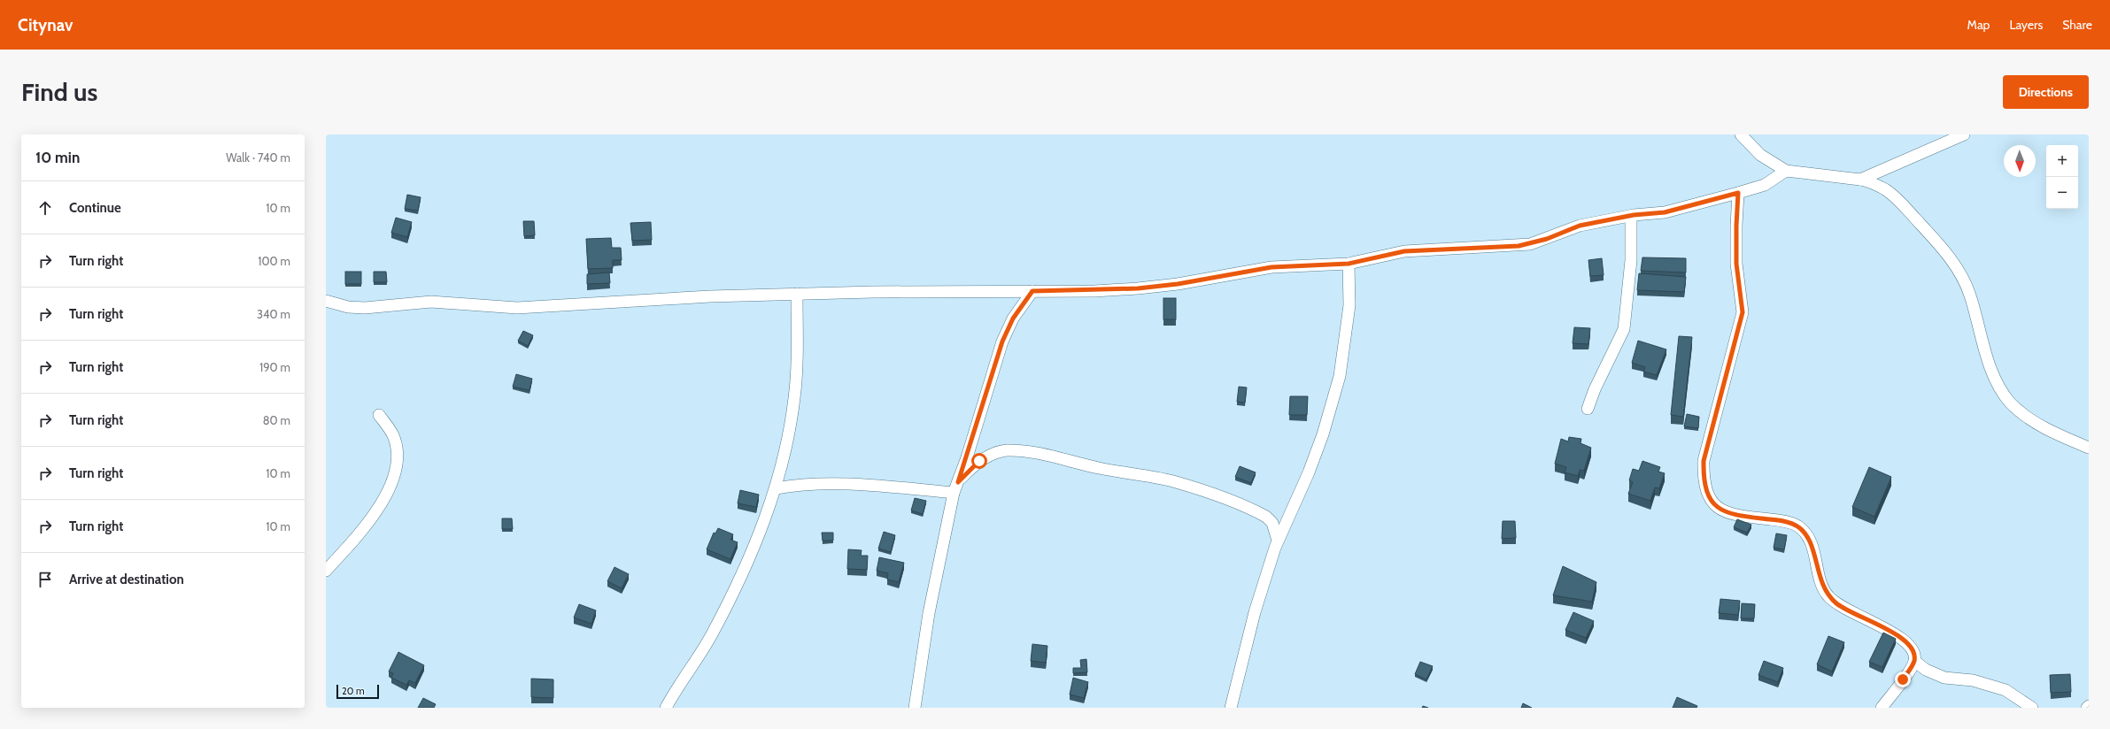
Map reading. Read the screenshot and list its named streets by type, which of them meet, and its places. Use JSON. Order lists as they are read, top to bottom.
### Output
{
  "scale_bar": "20 m",
  "north": "bottom",
  "page": {
    "header": "Citynav",
    "nav": ["Map", "Layers", "Share"],
    "buttons": "Directions",
    "title": "Find us",
    "heading": ["10 min", "Walk · 740 m"],
    "map_buttons": ["+", "−"],
    "list": [
      ["Continue", "10 m"],
      ["Turn right", "100 m"],
      ["Turn right", "340 m"],
      ["Turn right", "190 m"],
      ["Turn right", "80 m"],
      ["Turn right", "10 m"],
      ["Turn right", "10 m"],
      "Arrive at destination"
    ],
    "scale": "20 m"
  }
}
